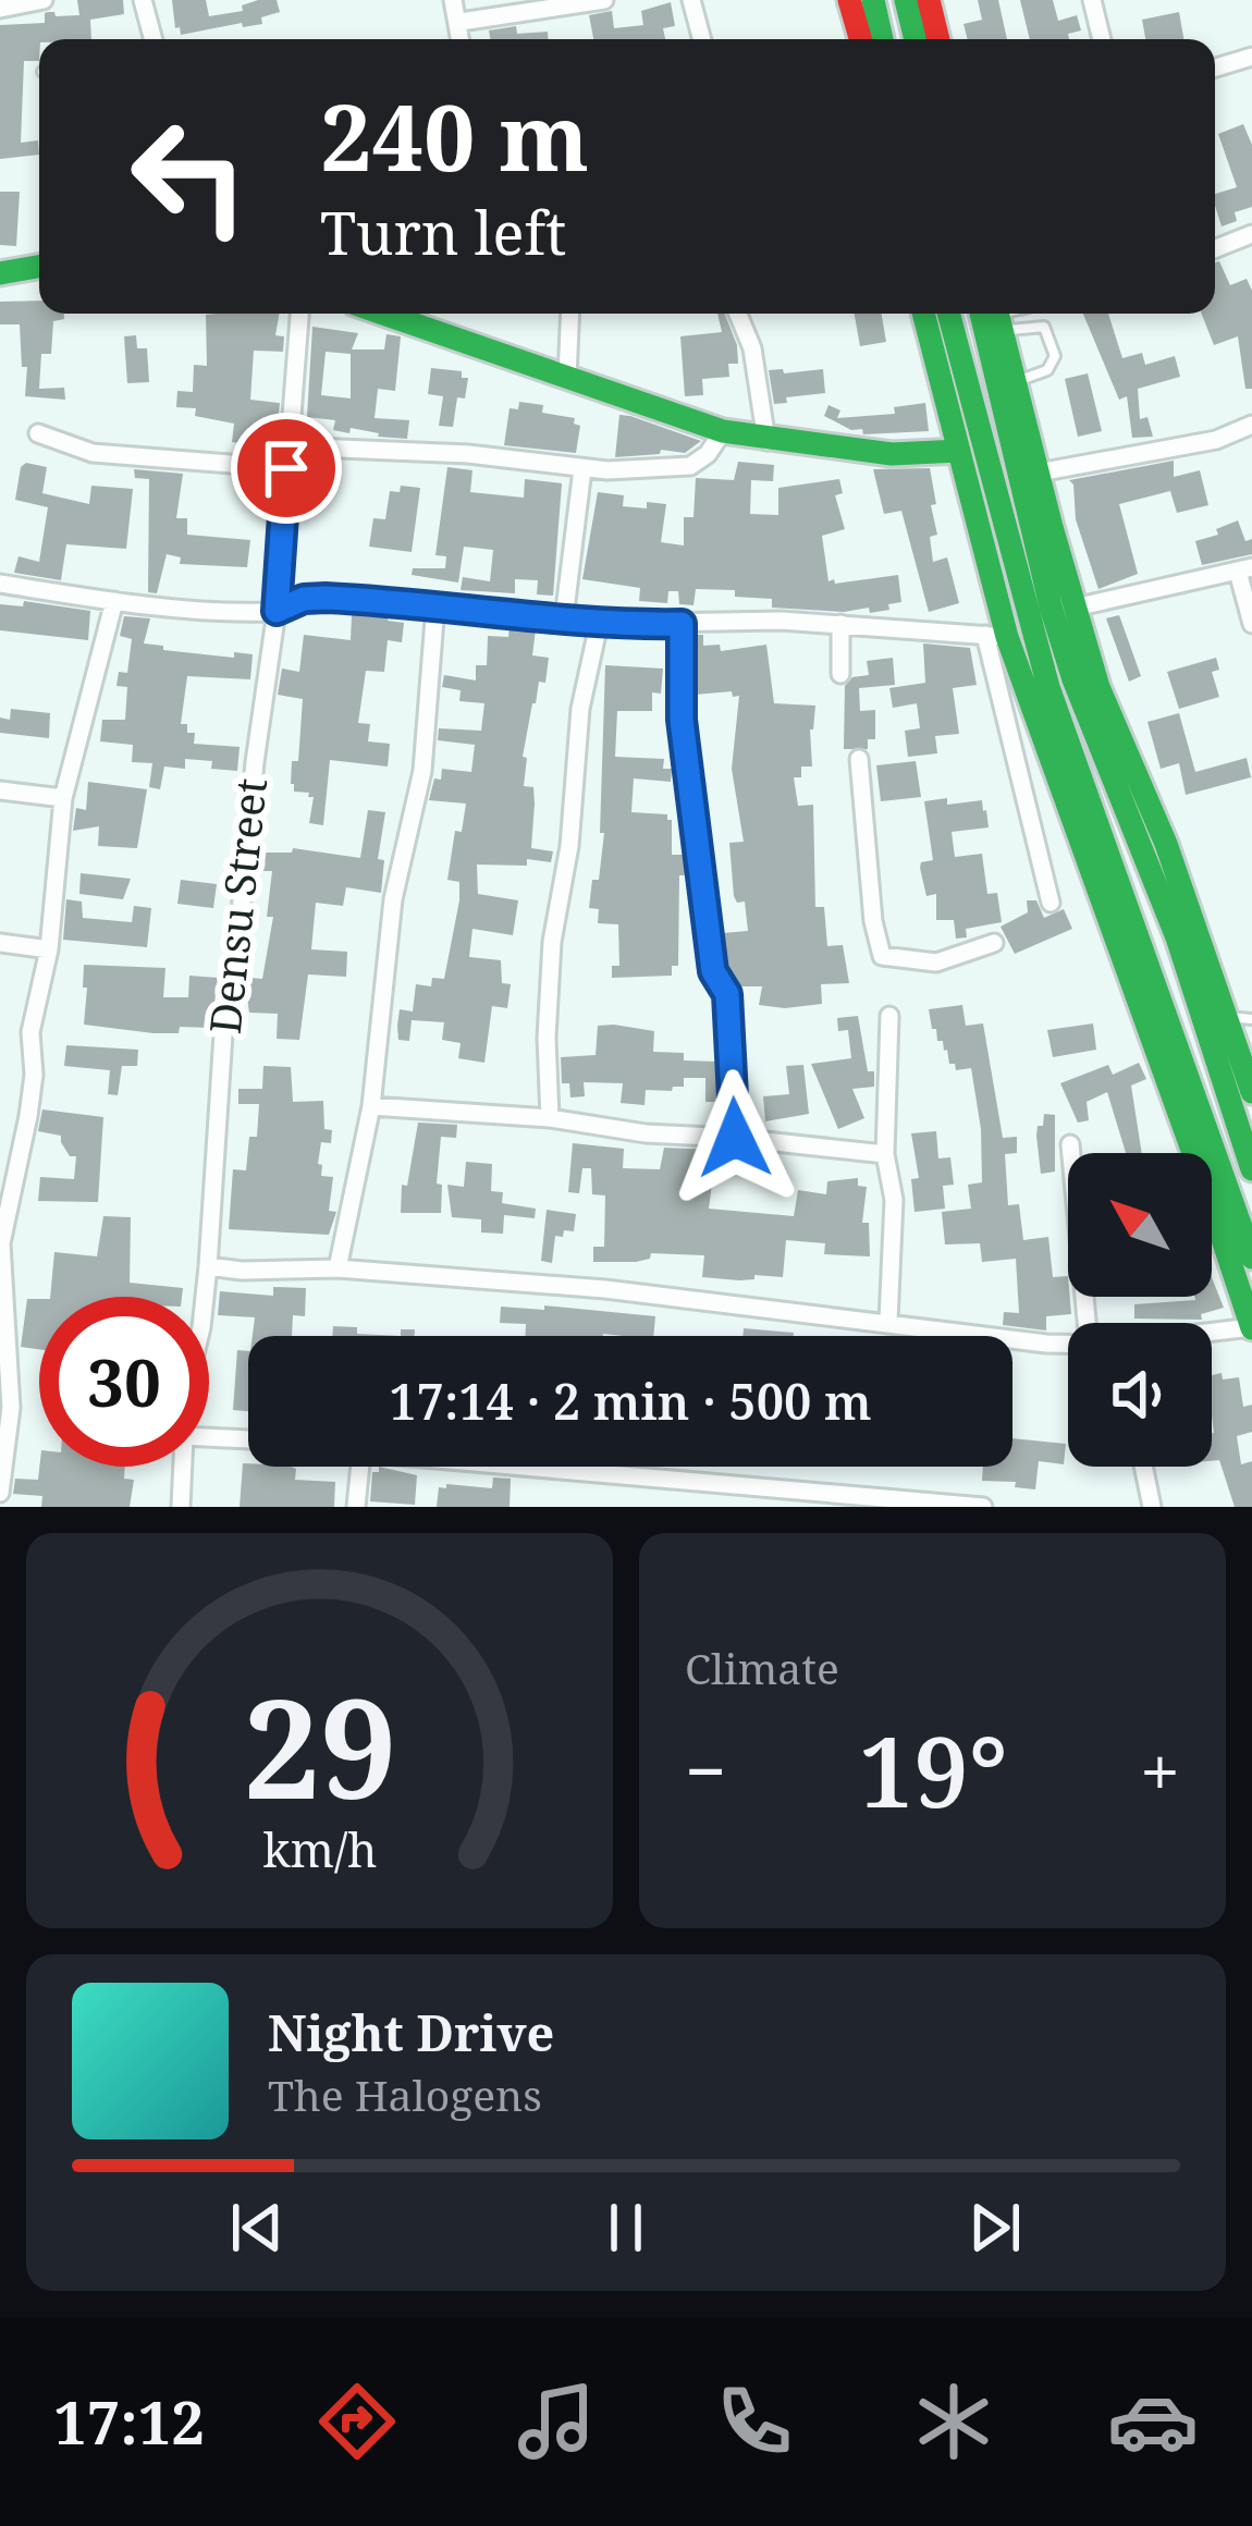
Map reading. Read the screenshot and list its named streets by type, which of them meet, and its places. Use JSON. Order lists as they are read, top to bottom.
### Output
{
  "streets": {
    "street": ["Densu Street"]
  },
  "north": "top left",
  "page": {
    "turn": ["240 m", "Turn left"],
    "limit": "30",
    "trip": "17:14 · 2 min · 500 m",
    "tile": "Climate",
    "heat": ["−", "19°", "+"],
    "song": ["Night Drive", "The Halogens"],
    "tabs": "17:12",
    "gauge": ["29", "km/h"]
  }
}
